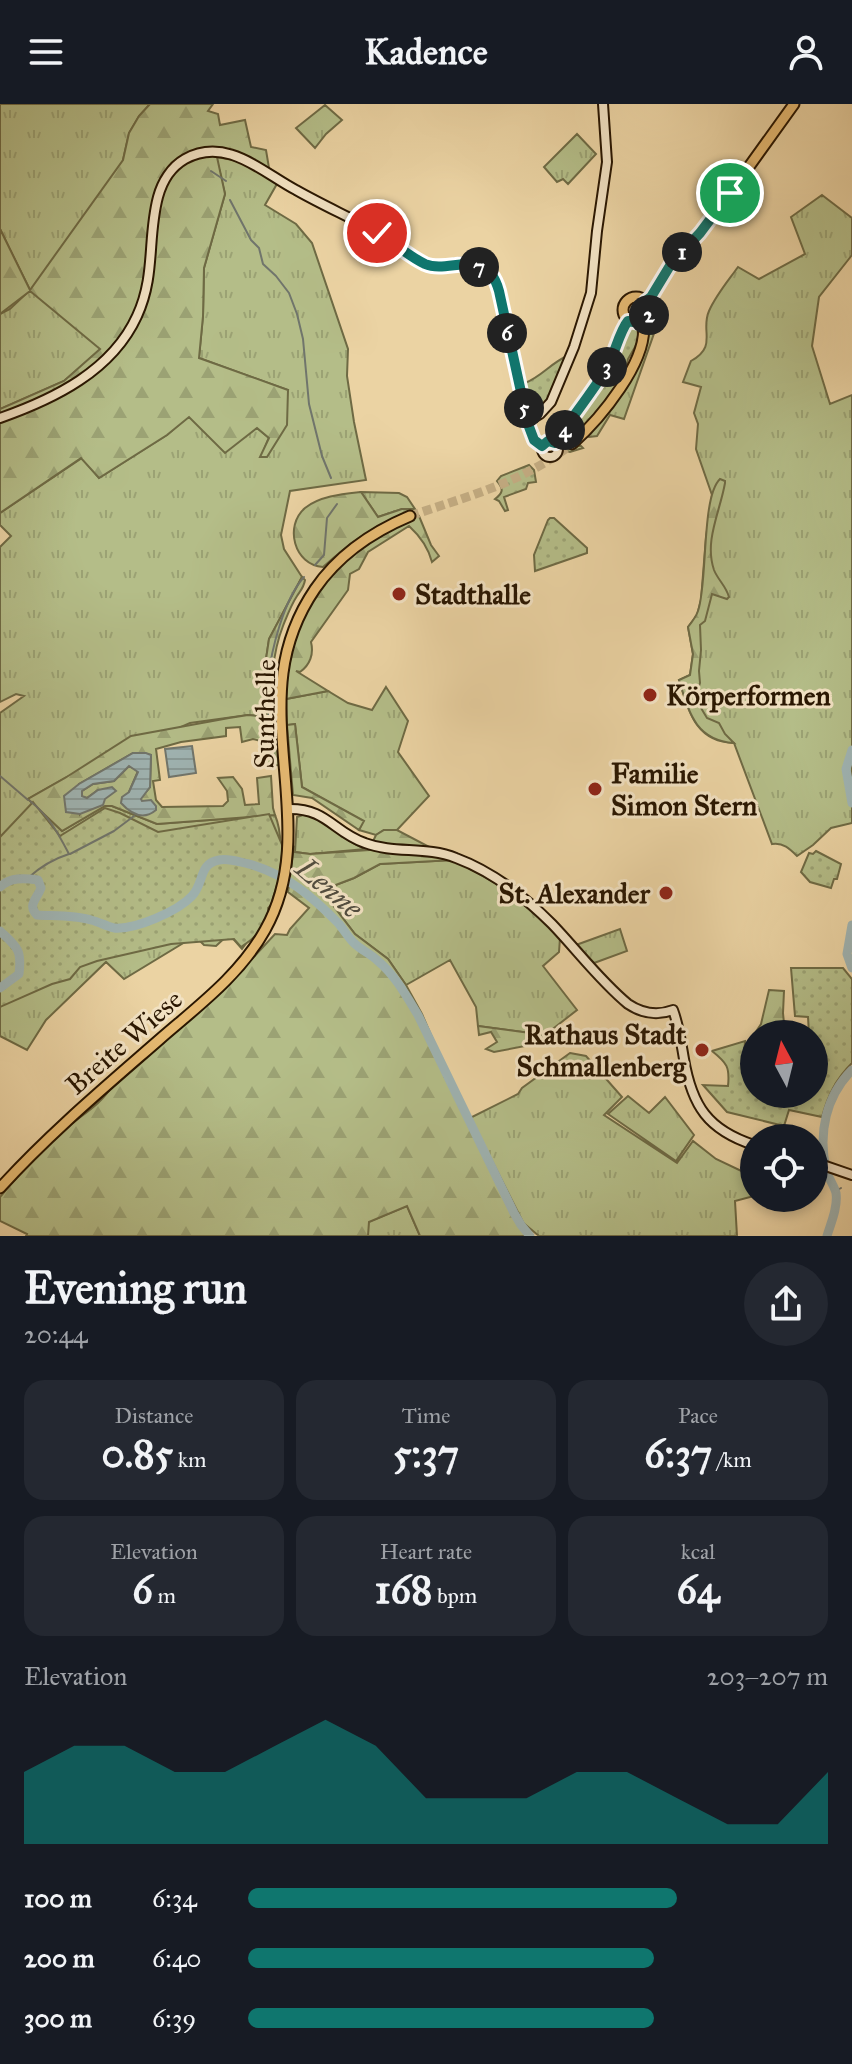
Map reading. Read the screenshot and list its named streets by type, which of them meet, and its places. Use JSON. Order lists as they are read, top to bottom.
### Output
{
  "streets": {
    "main road": ["Sunthelle", "Breite Wiese"]
  },
  "crossings": [
    ["Sunthelle", "Breite Wiese"]
  ],
  "water": ["Lenne"],
  "places": [
    "Stadthalle",
    "Körperformen",
    "Familie Simon Stern",
    "St. Alexander",
    "Rathaus Stadt Schmallenberg"
  ],
  "north": "top",
  "page": {
    "header": "Kadence",
    "pins": [
      "1",
      "7",
      "2",
      "6",
      "3",
      "5",
      "4"
    ],
    "heading": ["Evening run", "20:44"],
    "stats": [
      ["Distance", "0.85 km"],
      ["Time", "5:37"],
      ["Pace", "6:37 /km"],
      ["Elevation", "6 m"],
      ["Heart rate", "168 bpm"],
      ["kcal", "64"]
    ],
    "chart": ["Elevation", "203–207 m"],
    "list": [
      {
        "name": "100 m",
        "note": "6:34"
      },
      {
        "name": "200 m",
        "note": "6:40"
      },
      {
        "name": "300 m",
        "note": "6:39"
      }
    ]
  }
}
